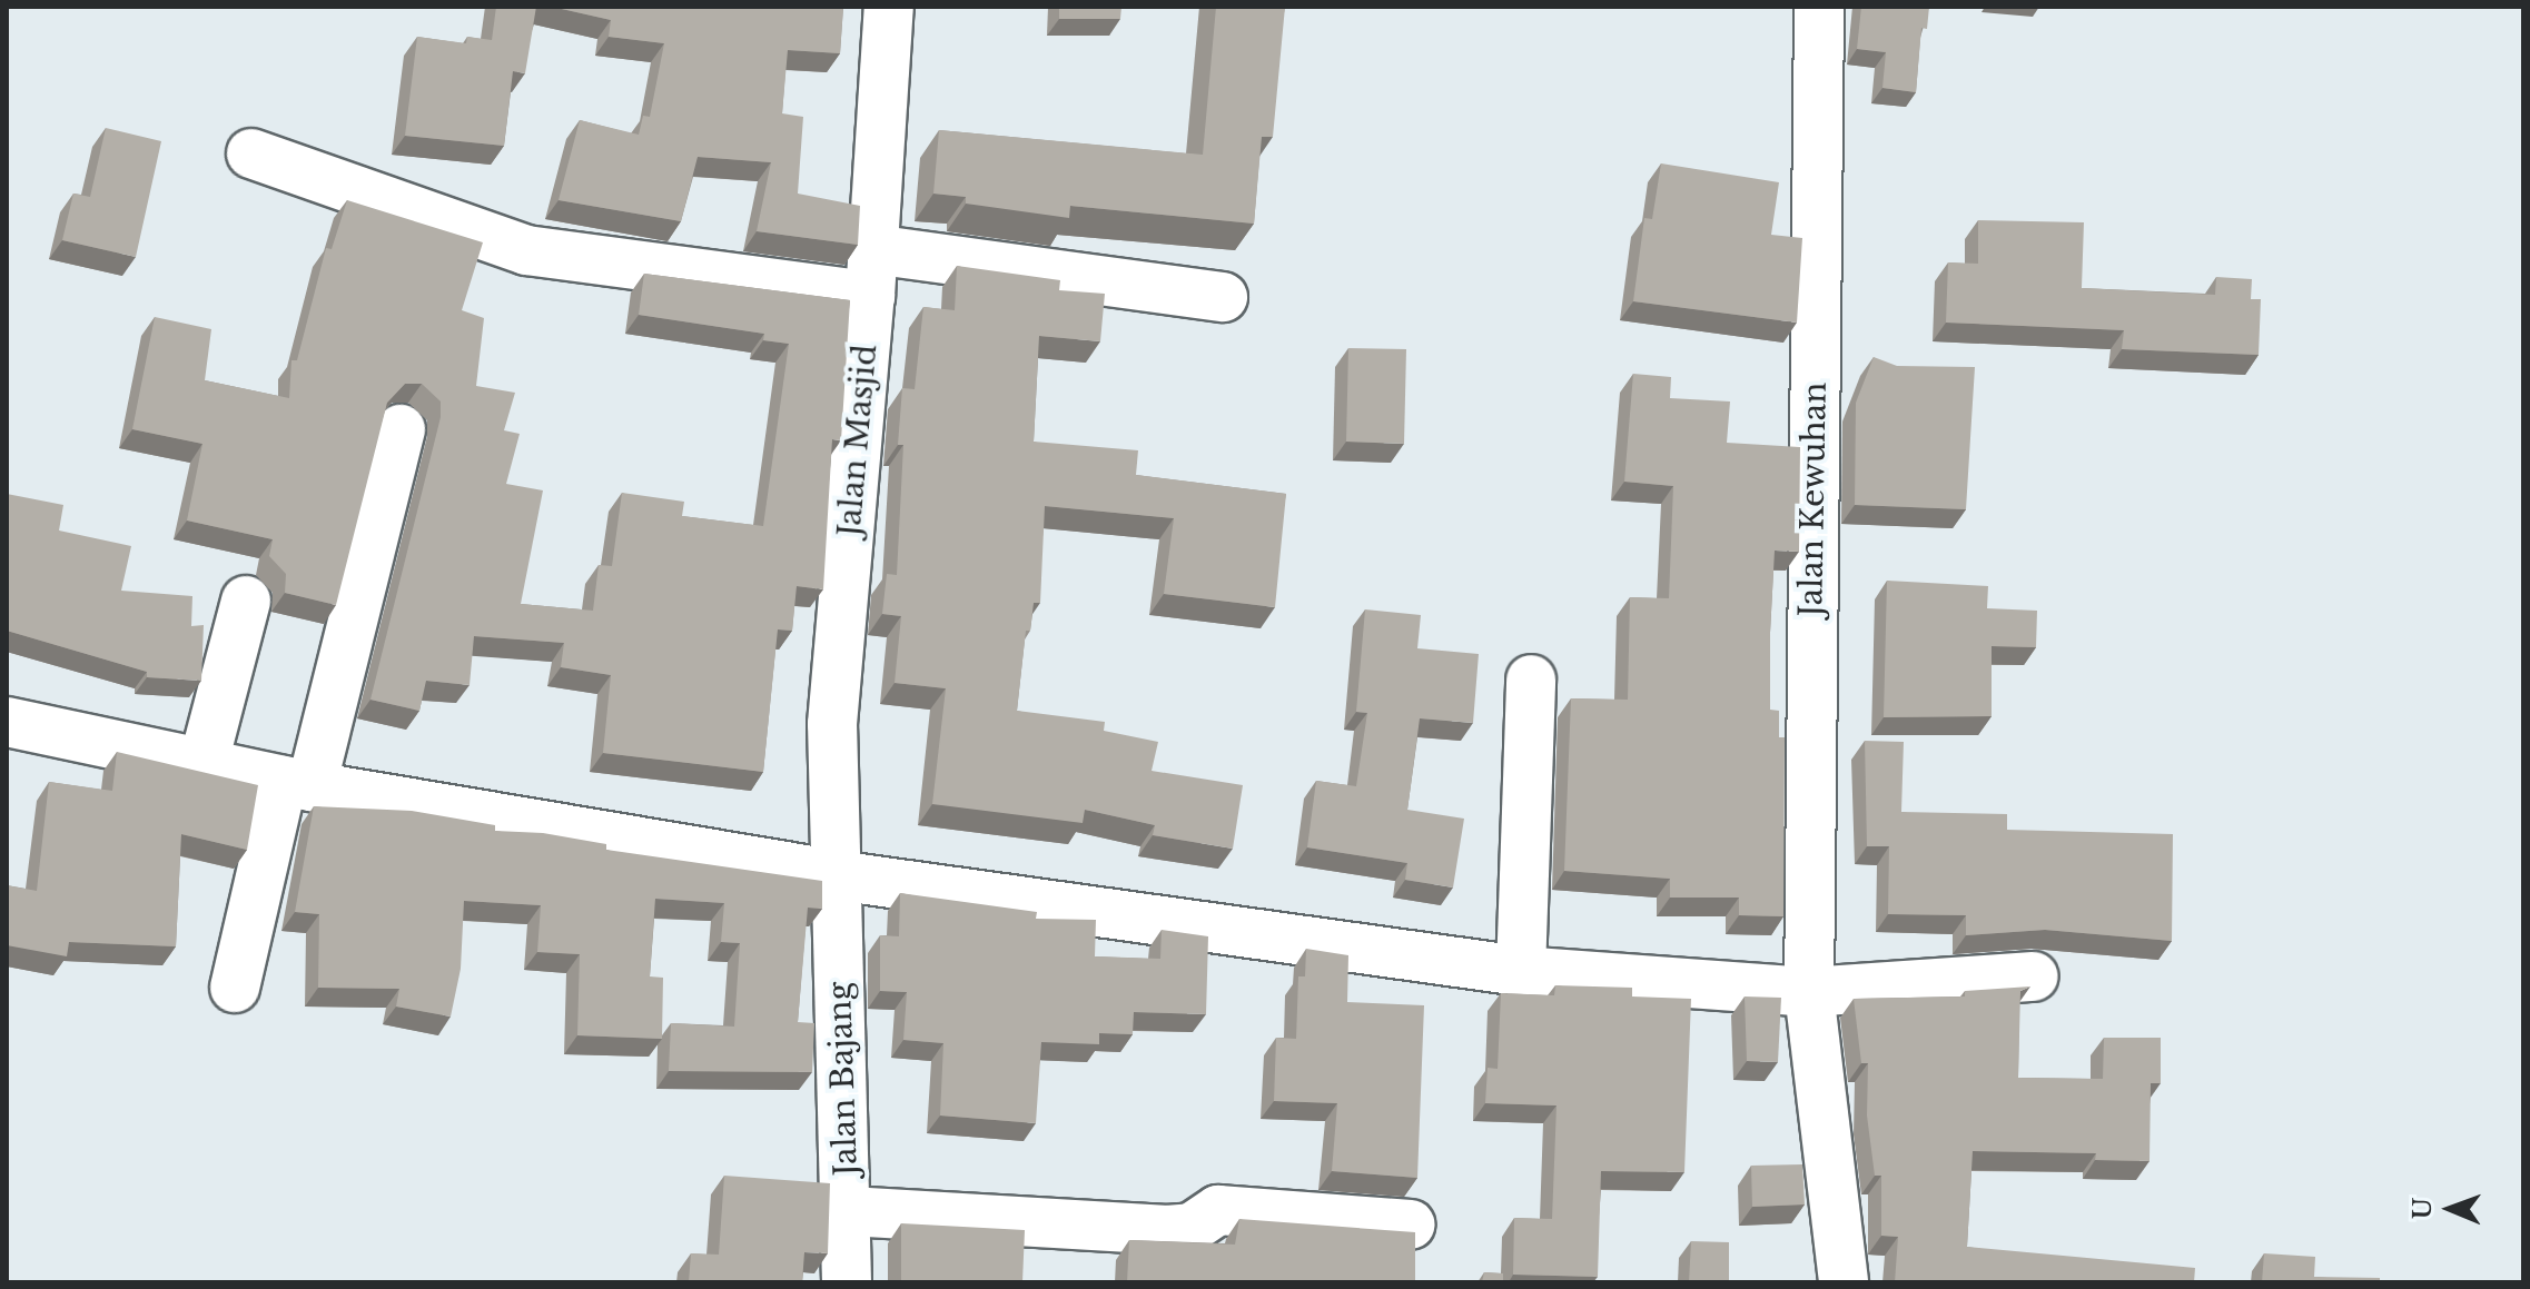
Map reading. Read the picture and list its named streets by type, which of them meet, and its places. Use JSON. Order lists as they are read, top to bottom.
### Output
{
  "streets": {
    "street": ["Jalan Masjid", "Jalan Kewuhan", "Jalan Bajang"]
  },
  "crossings": [
    ["Jalan Masjid", "Jalan Bajang"]
  ],
  "north": "left"
}
